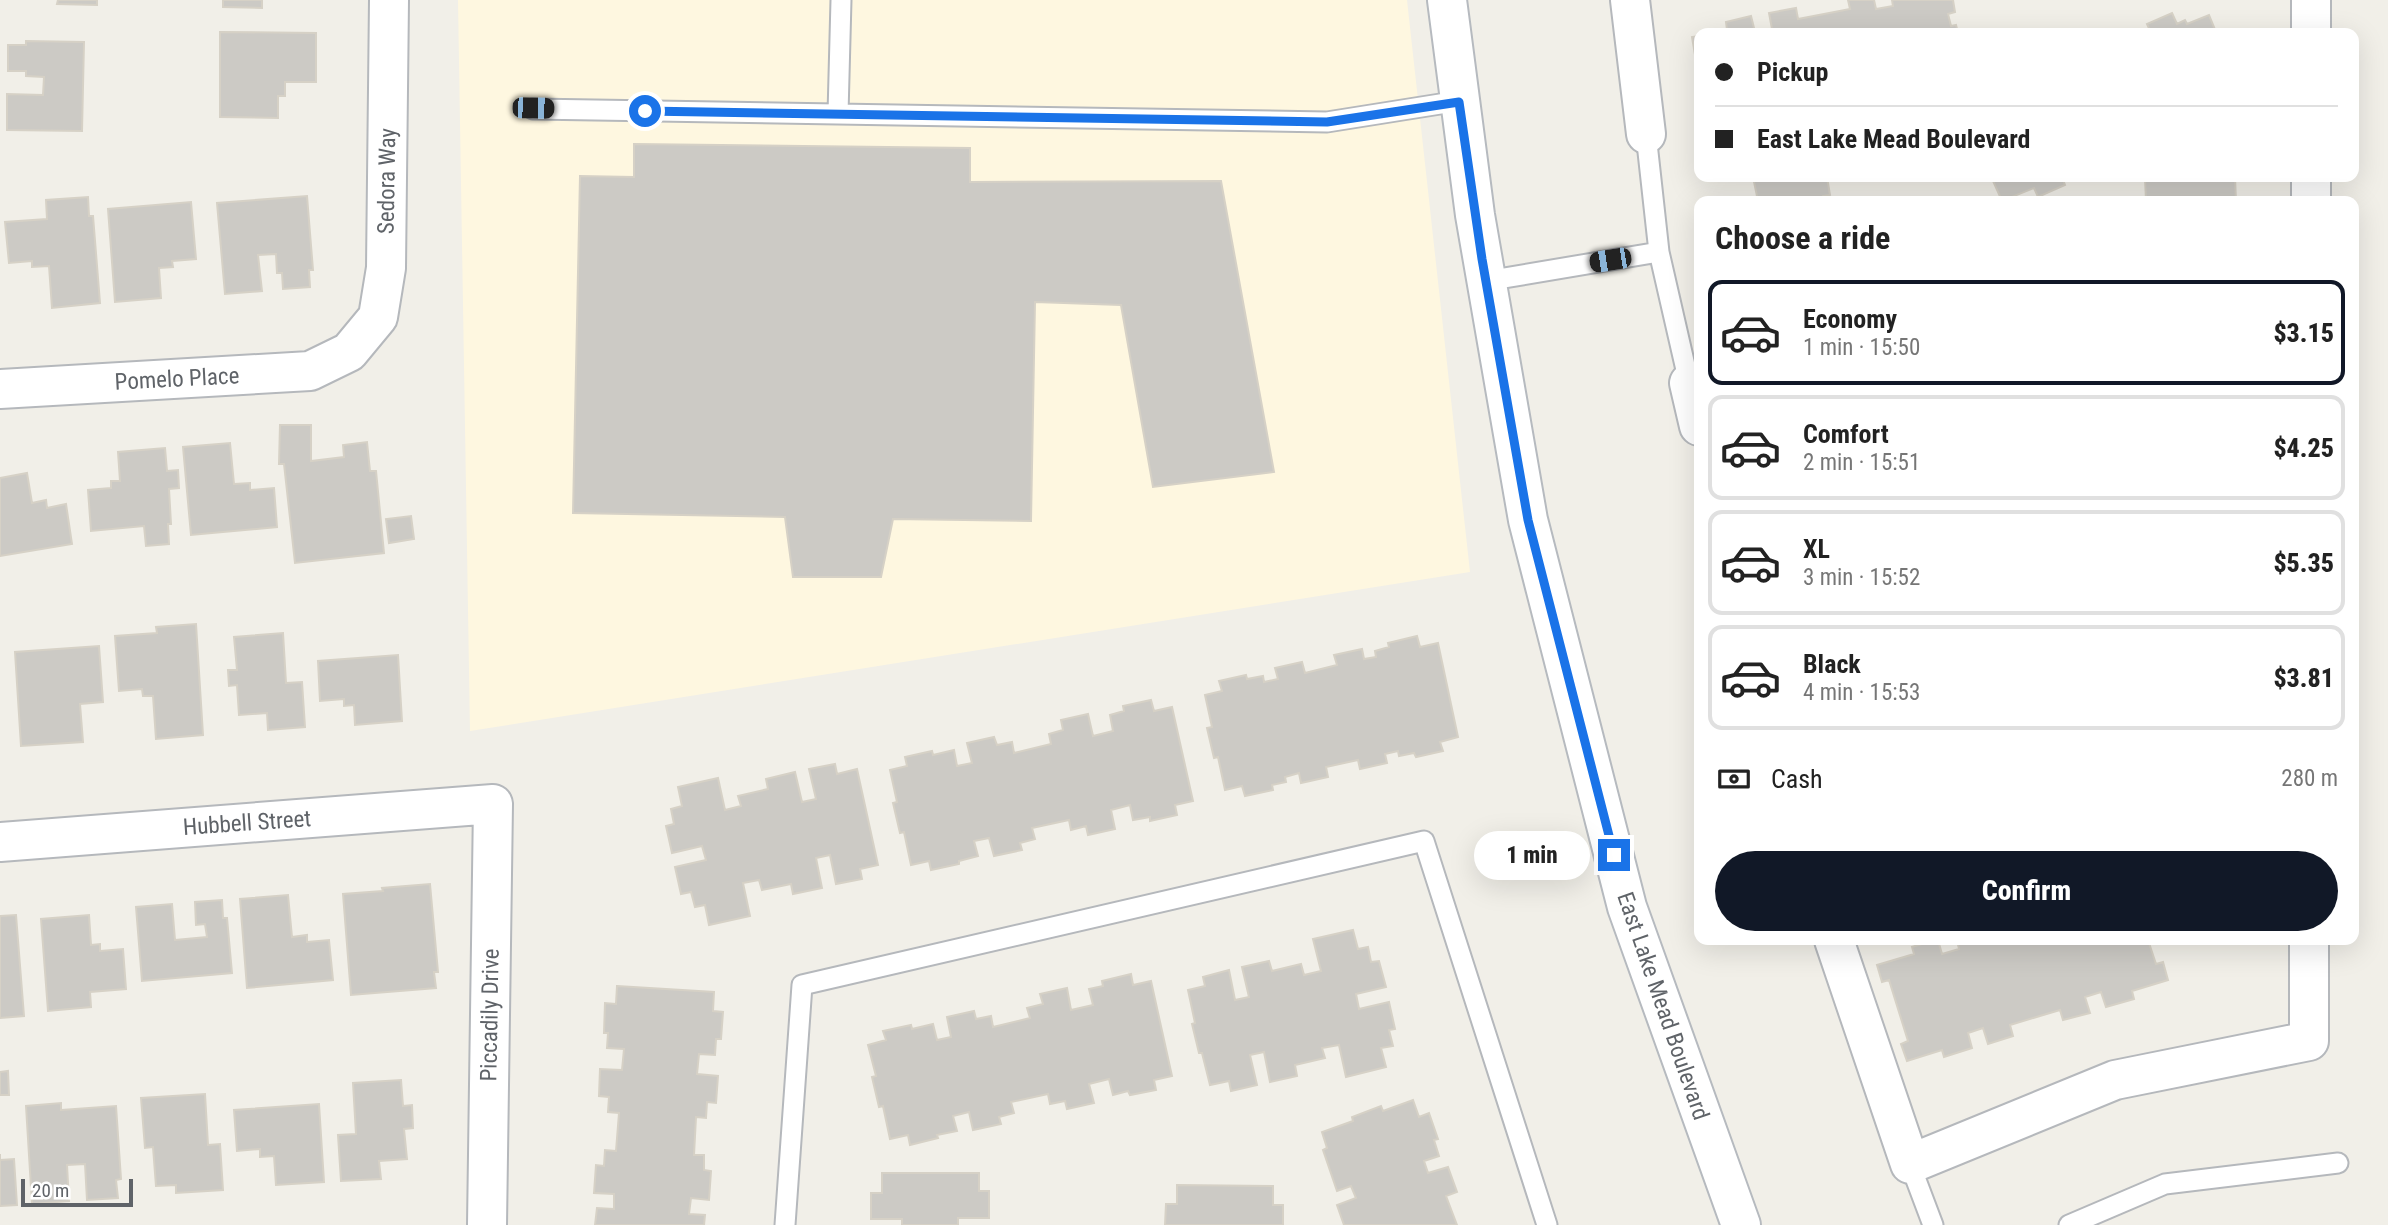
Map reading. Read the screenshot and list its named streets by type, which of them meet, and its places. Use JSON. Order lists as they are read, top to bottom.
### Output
{
  "streets": {
    "street": [
      "Sedora Way",
      "Pomelo Place",
      "Hubbell Street",
      "East Lake Mead Boulevard",
      "Piccadily Drive"
    ]
  },
  "crossings": [
    ["Sedora Way", "Pomelo Place"],
    ["Hubbell Street", "Piccadily Drive"]
  ],
  "scale_bar": "20 m",
  "page": {
    "banner": ["Pickup", "East Lake Mead Boulevard"],
    "heading": "Choose a ride",
    "list": [
      {
        "name": "Economy",
        "note": "1 min · 15:50",
        "value": "$3.15"
      },
      {
        "name": "Comfort",
        "note": "2 min · 15:51",
        "value": "$4.25"
      },
      {
        "name": "XL",
        "note": "3 min · 15:52",
        "value": "$5.35"
      },
      {
        "name": "Black",
        "note": "4 min · 15:53",
        "value": "$3.81"
      }
    ],
    "pay": ["Cash", "280 m"],
    "bubble": "1 min",
    "buttons": "Confirm",
    "scale": "20 m"
  }
}
